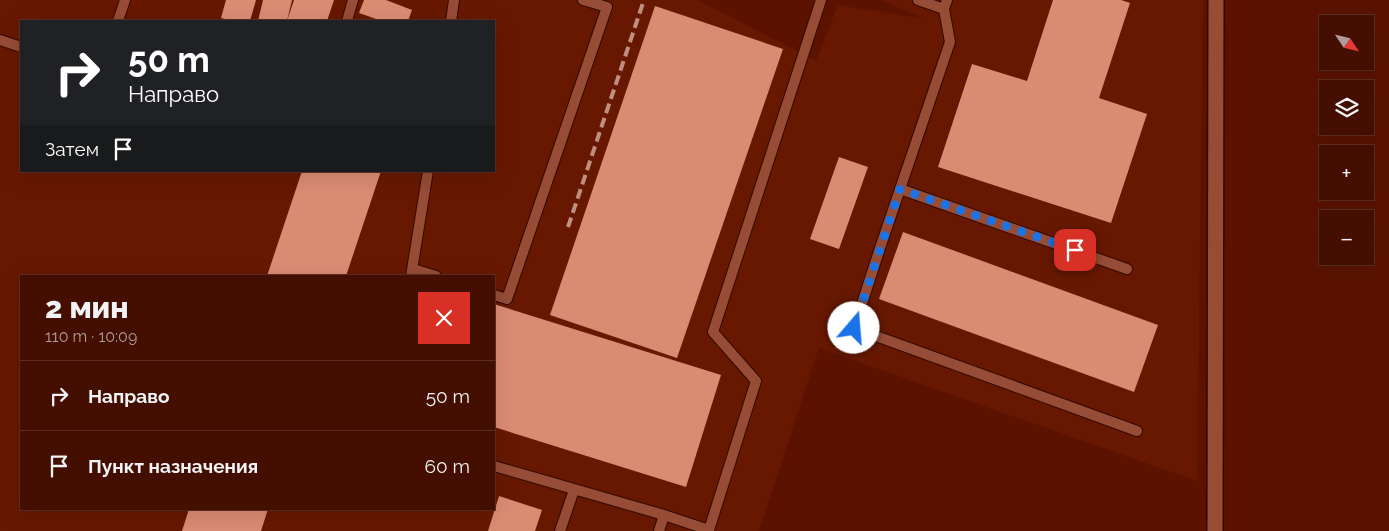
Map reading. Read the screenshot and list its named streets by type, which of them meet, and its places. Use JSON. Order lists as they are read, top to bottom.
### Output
{
  "north": "bottom right",
  "page": {
    "map_buttons": ["+", "−"],
    "turn": ["50 m", "Направо"],
    "then": "Затем",
    "heading": ["2 мин", "110 m · 10:09"],
    "list": [
      {
        "name": "Направо",
        "value": "50 m"
      },
      {
        "name": "Пункт назначения",
        "value": "60 m"
      }
    ]
  }
}
